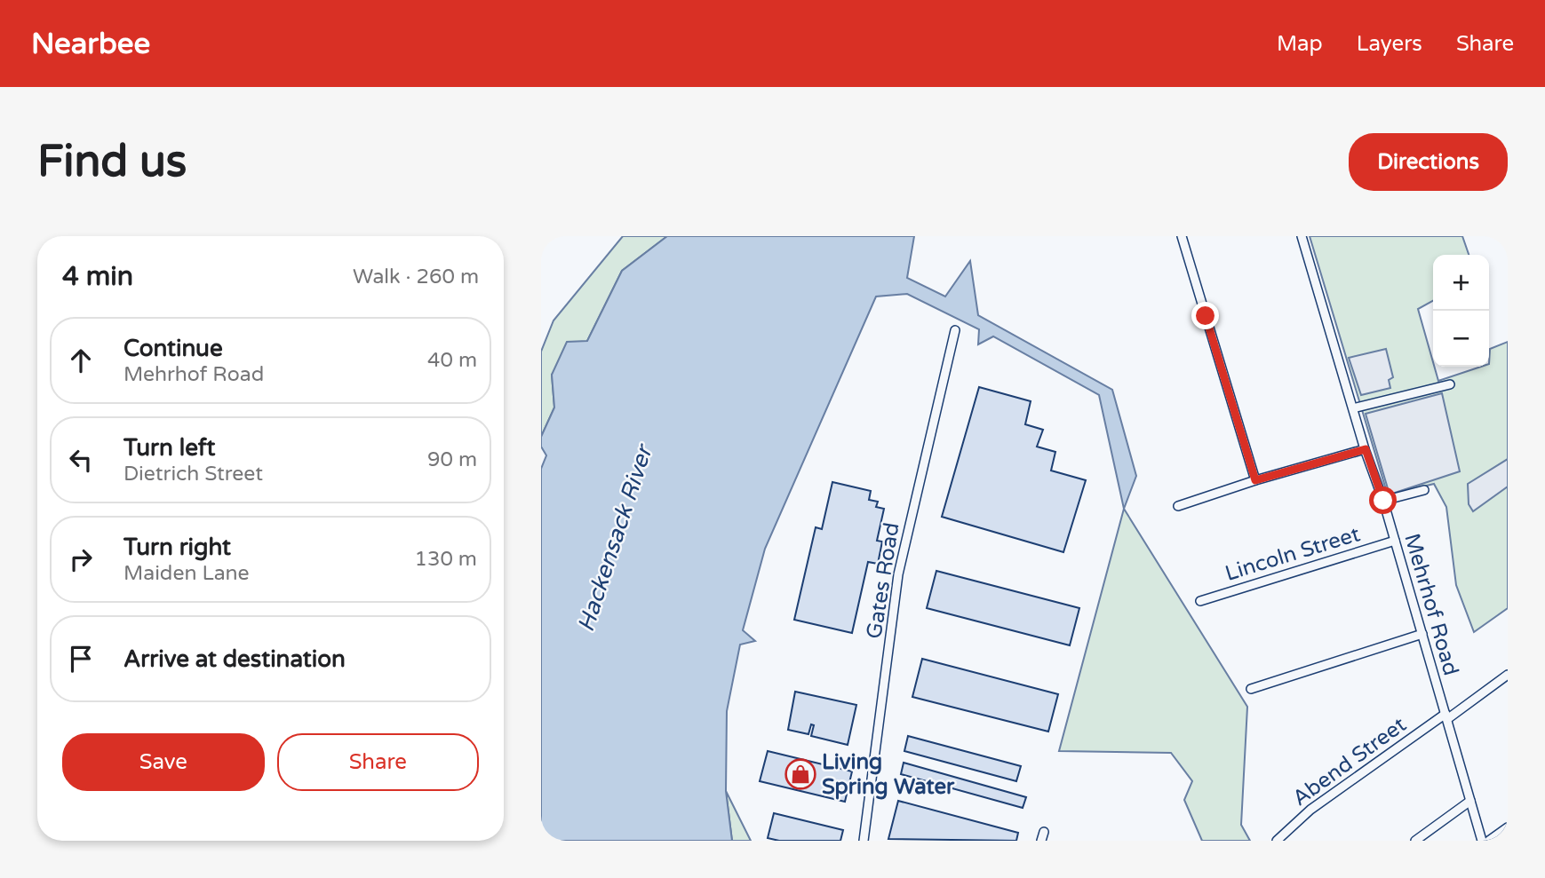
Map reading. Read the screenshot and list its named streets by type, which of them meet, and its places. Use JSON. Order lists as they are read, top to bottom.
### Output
{
  "streets": {
    "street": [
      "Lincoln Street",
      "Gates Road",
      "Mehrhof Road",
      "Abend Street"
    ]
  },
  "crossings": [
    ["Lincoln Street", "Mehrhof Road"],
    ["Mehrhof Road", "Abend Street"]
  ],
  "water": ["Hackensack River"],
  "places": {
    "shop": ["Living Spring Water"]
  },
  "page": {
    "header": "Nearbee",
    "nav": ["Map", "Layers", "Share"],
    "buttons": [
      "Directions",
      ["Save", "Share"]
    ],
    "title": "Find us",
    "heading": ["4 min", "Walk · 260 m"],
    "map_buttons": ["+", "−"],
    "list": [
      ["Continue", "Mehrhof Road", "40 m"],
      ["Turn left", "Dietrich Street", "90 m"],
      ["Turn right", "Maiden Lane", "130 m"],
      "Arrive at destination"
    ]
  }
}
